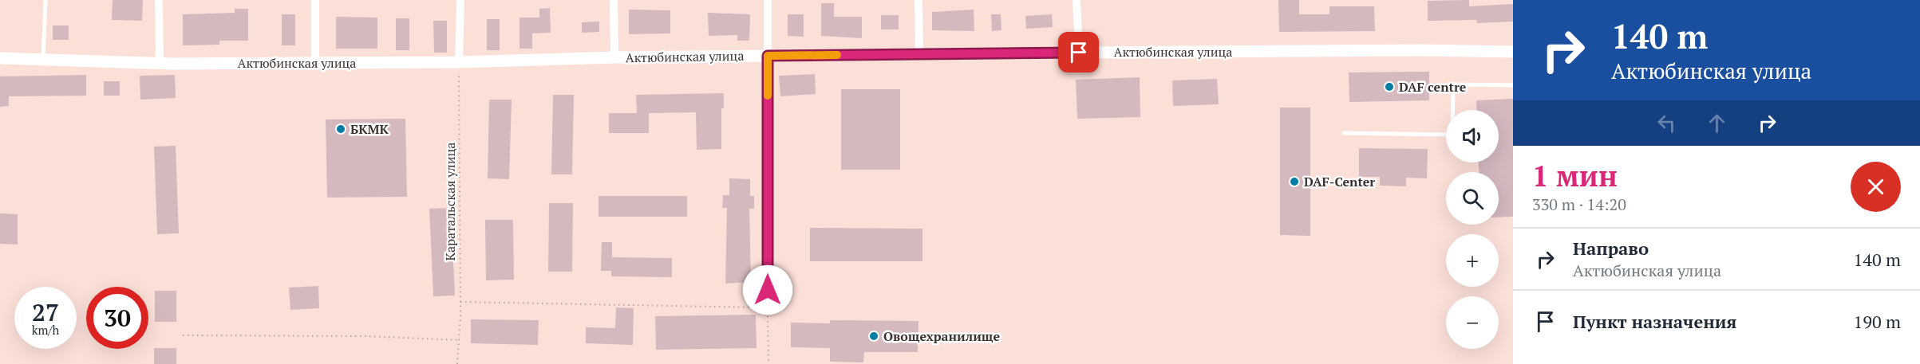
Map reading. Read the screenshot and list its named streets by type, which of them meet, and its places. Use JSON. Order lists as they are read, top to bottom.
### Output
{
  "streets": {
    "street": ["Актюбинская улица"],
    "path": ["Каратальская улица"]
  },
  "crossings": [
    ["Актюбинская улица", "Каратальская улица"]
  ],
  "places": [
    "DAF centre",
    "БКМК",
    "DAF-Center",
    "Овощехранилище"
  ],
  "page": {
    "turn": ["140 m", "Актюбинская улица"],
    "map_buttons": ["+", "−"],
    "heading": ["1 мин", "330 m · 14:20"],
    "list": [
      {
        "name": "Направо",
        "note": "Актюбинская улица",
        "value": "140 m"
      },
      {
        "name": "Пункт назначения",
        "value": "190 m"
      }
    ],
    "speed": "27 km/h",
    "limit": "30"
  }
}
